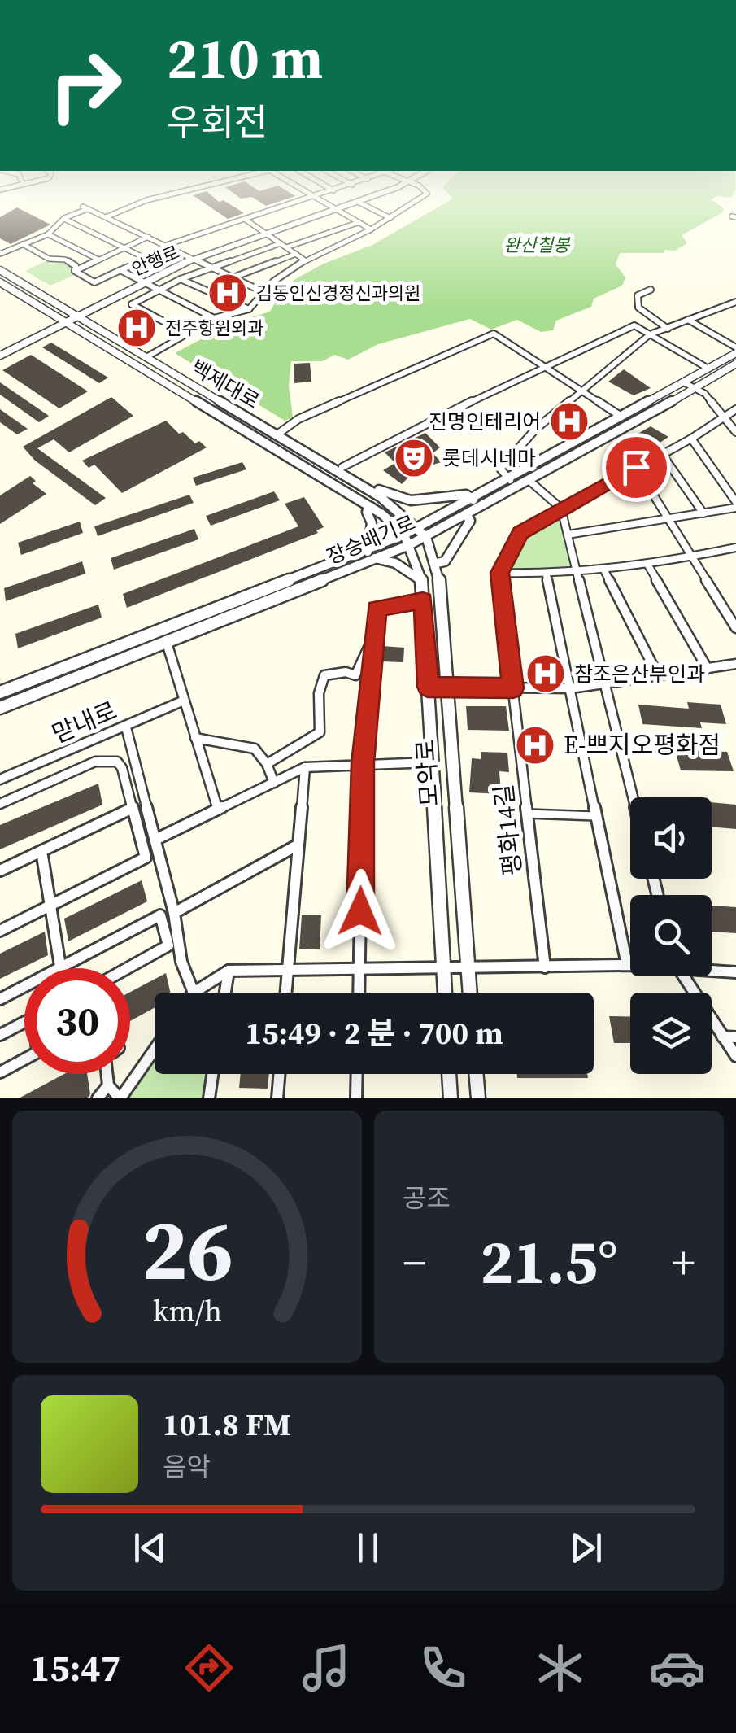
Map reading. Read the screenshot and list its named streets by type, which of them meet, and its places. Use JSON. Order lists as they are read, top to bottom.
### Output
{
  "streets": {
    "street": [
      "안행로",
      "백제대로",
      "장승배기로",
      "맏내로",
      "모악로",
      "평화14길"
    ]
  },
  "crossings": [
    ["안행로", "백제대로"],
    ["백제대로", "장승배기로"],
    ["백제대로", "모악로"],
    ["장승배기로", "모악로"]
  ],
  "parks": ["완산칠봉"],
  "places": {
    "hospital": [
      "김동인신경정신과의원",
      "전주항원외과",
      "진명인테리어",
      "참조은산부인과",
      "E-쁘지오평화점"
    ],
    "theatre": ["롯데시네마"]
  },
  "page": {
    "turn": ["210 m", "우회전"],
    "limit": "30",
    "trip": "15:49 · 2 분 · 700 m",
    "tile": "공조",
    "heat": ["−", "21.5°", "+"],
    "song": ["101.8 FM", "음악"],
    "tabs": "15:47",
    "gauge": ["26", "km/h"]
  }
}
